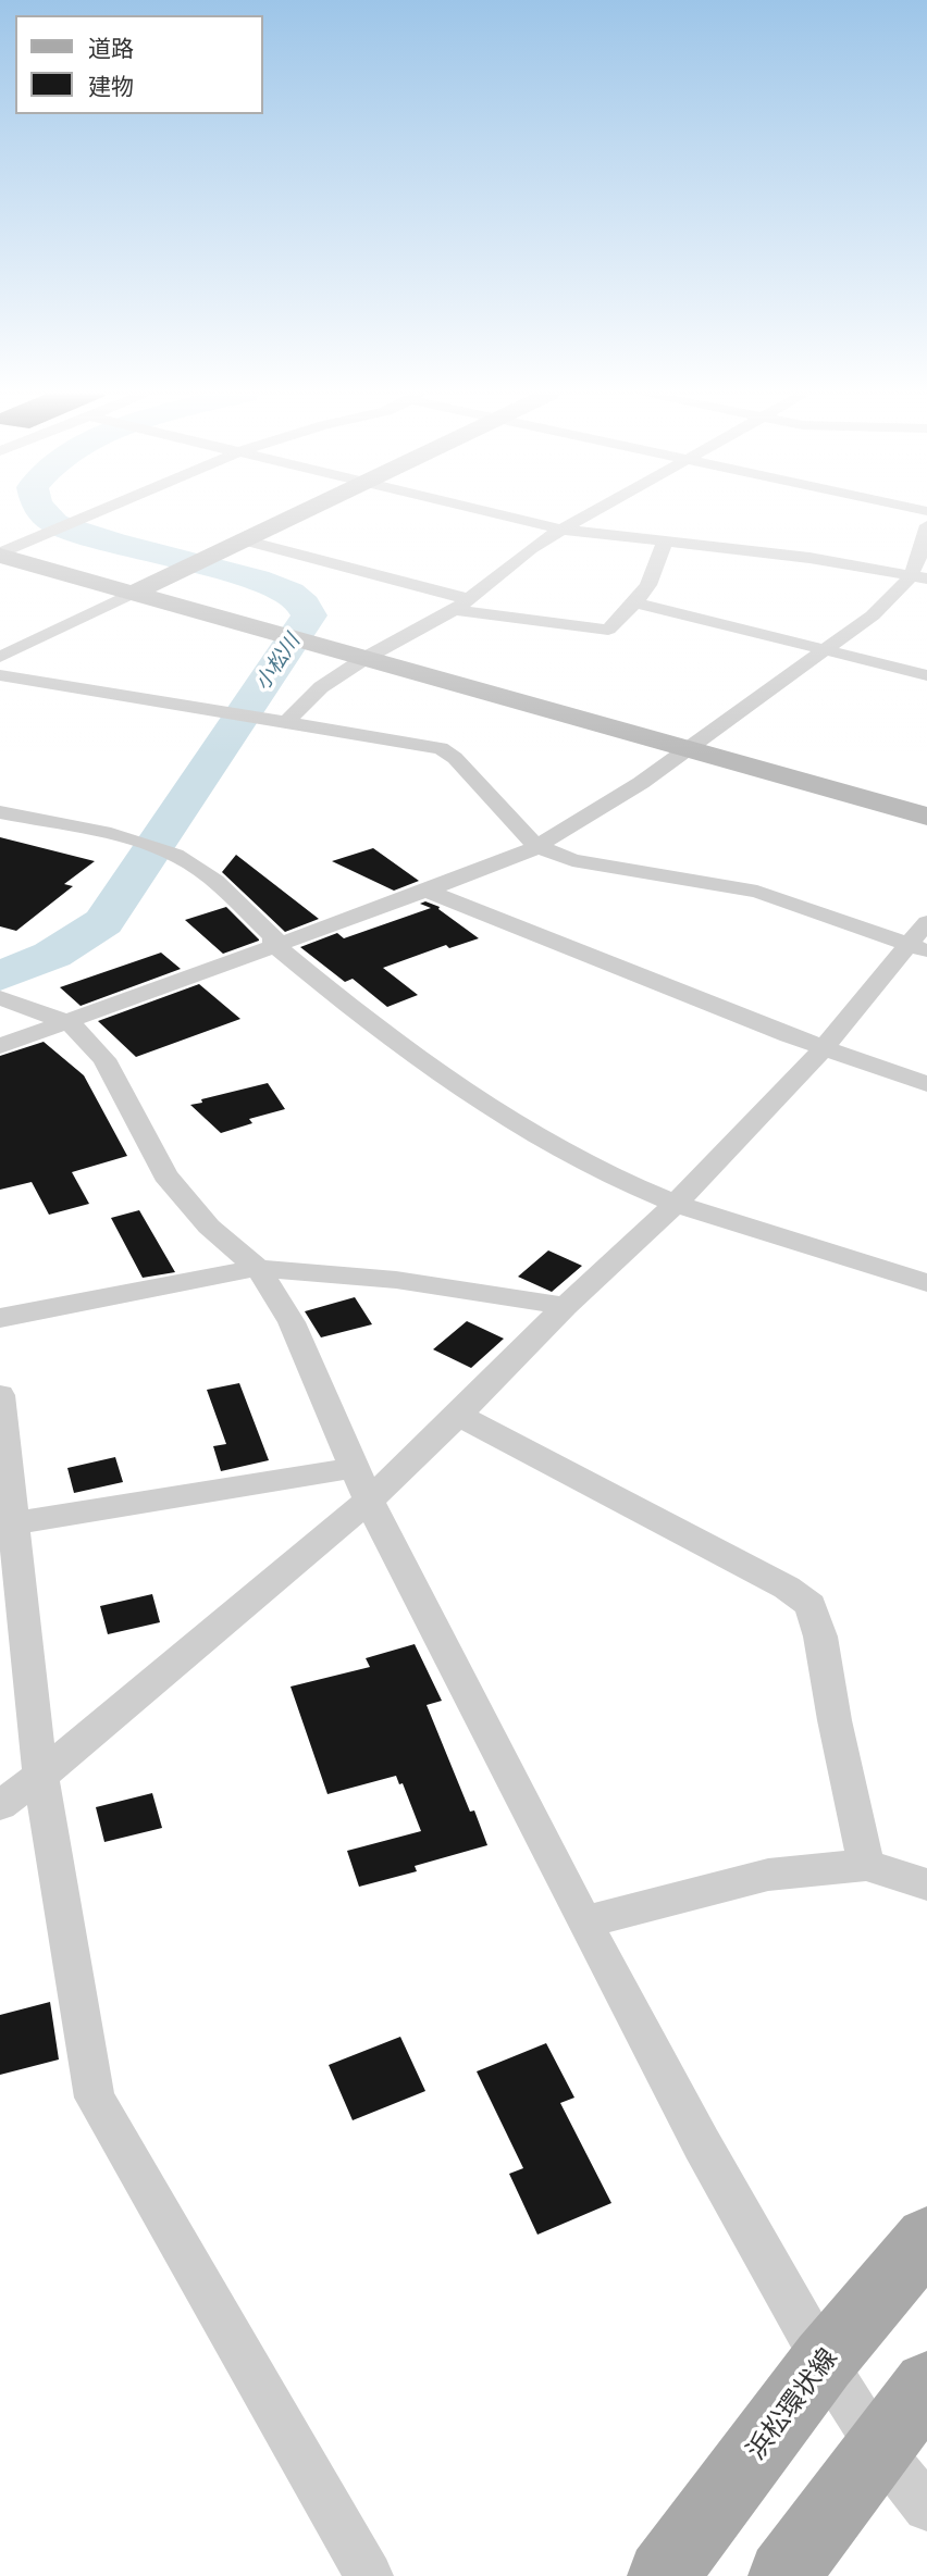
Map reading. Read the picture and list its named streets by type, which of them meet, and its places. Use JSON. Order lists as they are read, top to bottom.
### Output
{
  "streets": {
    "main road": ["浜松環状線"]
  },
  "water": ["小松川"],
  "legend": ["道路", "建物"]
}
